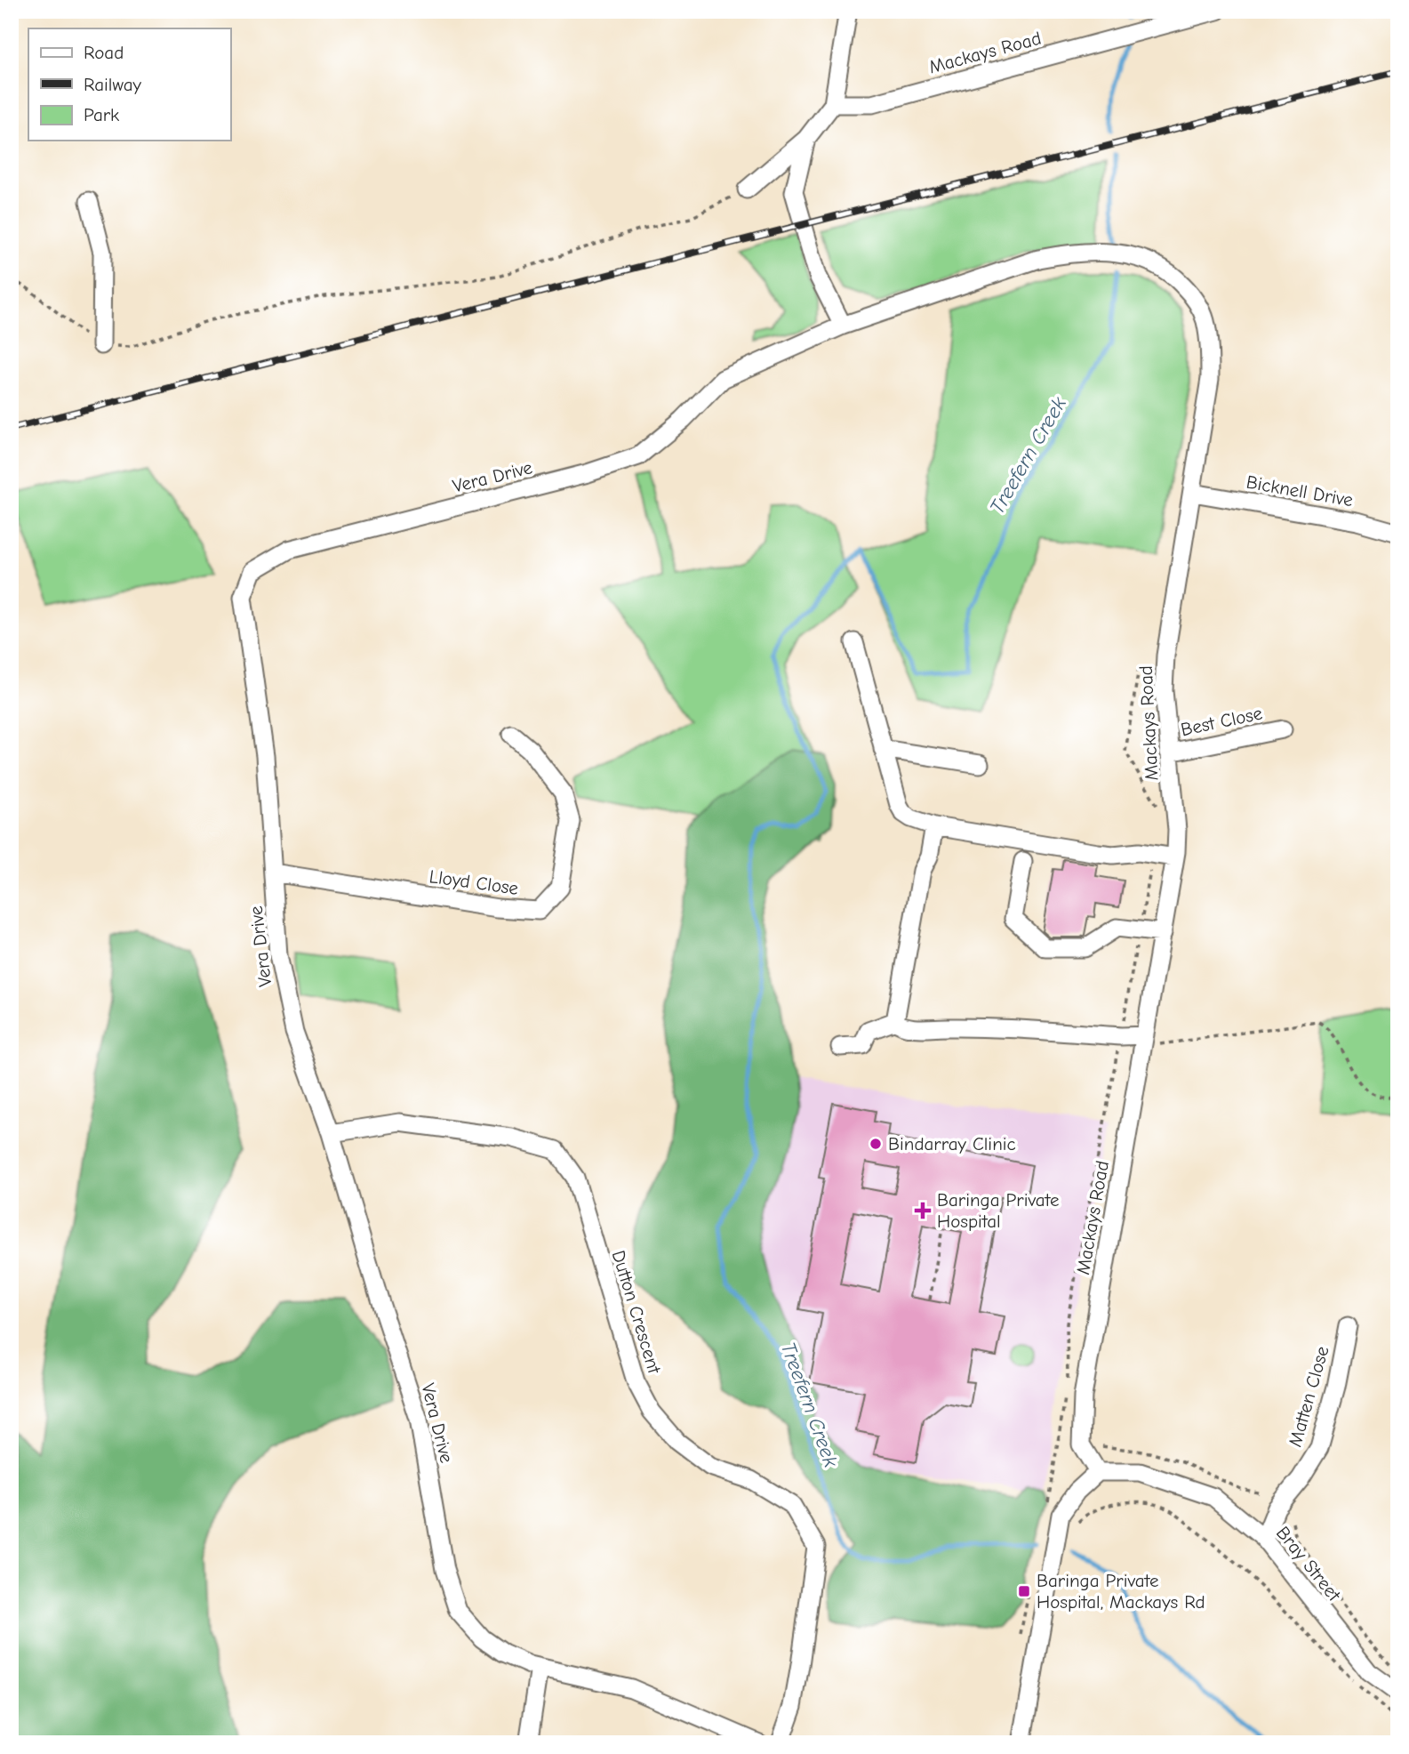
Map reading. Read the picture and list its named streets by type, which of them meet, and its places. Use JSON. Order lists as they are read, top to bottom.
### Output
{
  "streets": {
    "street": [
      "Mackays Road",
      "Vera Drive",
      "Bicknell Drive",
      "Best Close",
      "Lloyd Close",
      "Dutton Crescent",
      "Matten Close",
      "Bray Street"
    ]
  },
  "crossings": [
    ["Mackays Road", "Vera Drive"],
    ["Mackays Road", "Bicknell Drive"],
    ["Mackays Road", "Best Close"],
    ["Mackays Road", "Bray Street"],
    ["Vera Drive", "Lloyd Close"],
    ["Vera Drive", "Dutton Crescent"],
    ["Matten Close", "Bray Street"]
  ],
  "water": ["Treefern Creek"],
  "places": {
    "other": ["Bindarray Clinic"],
    "health": ["Baringa Private Hospital"],
    "transit": ["Baringa Private Hospital, Mackays Rd"]
  },
  "legend": ["Road", "Railway", "Park"]
}
